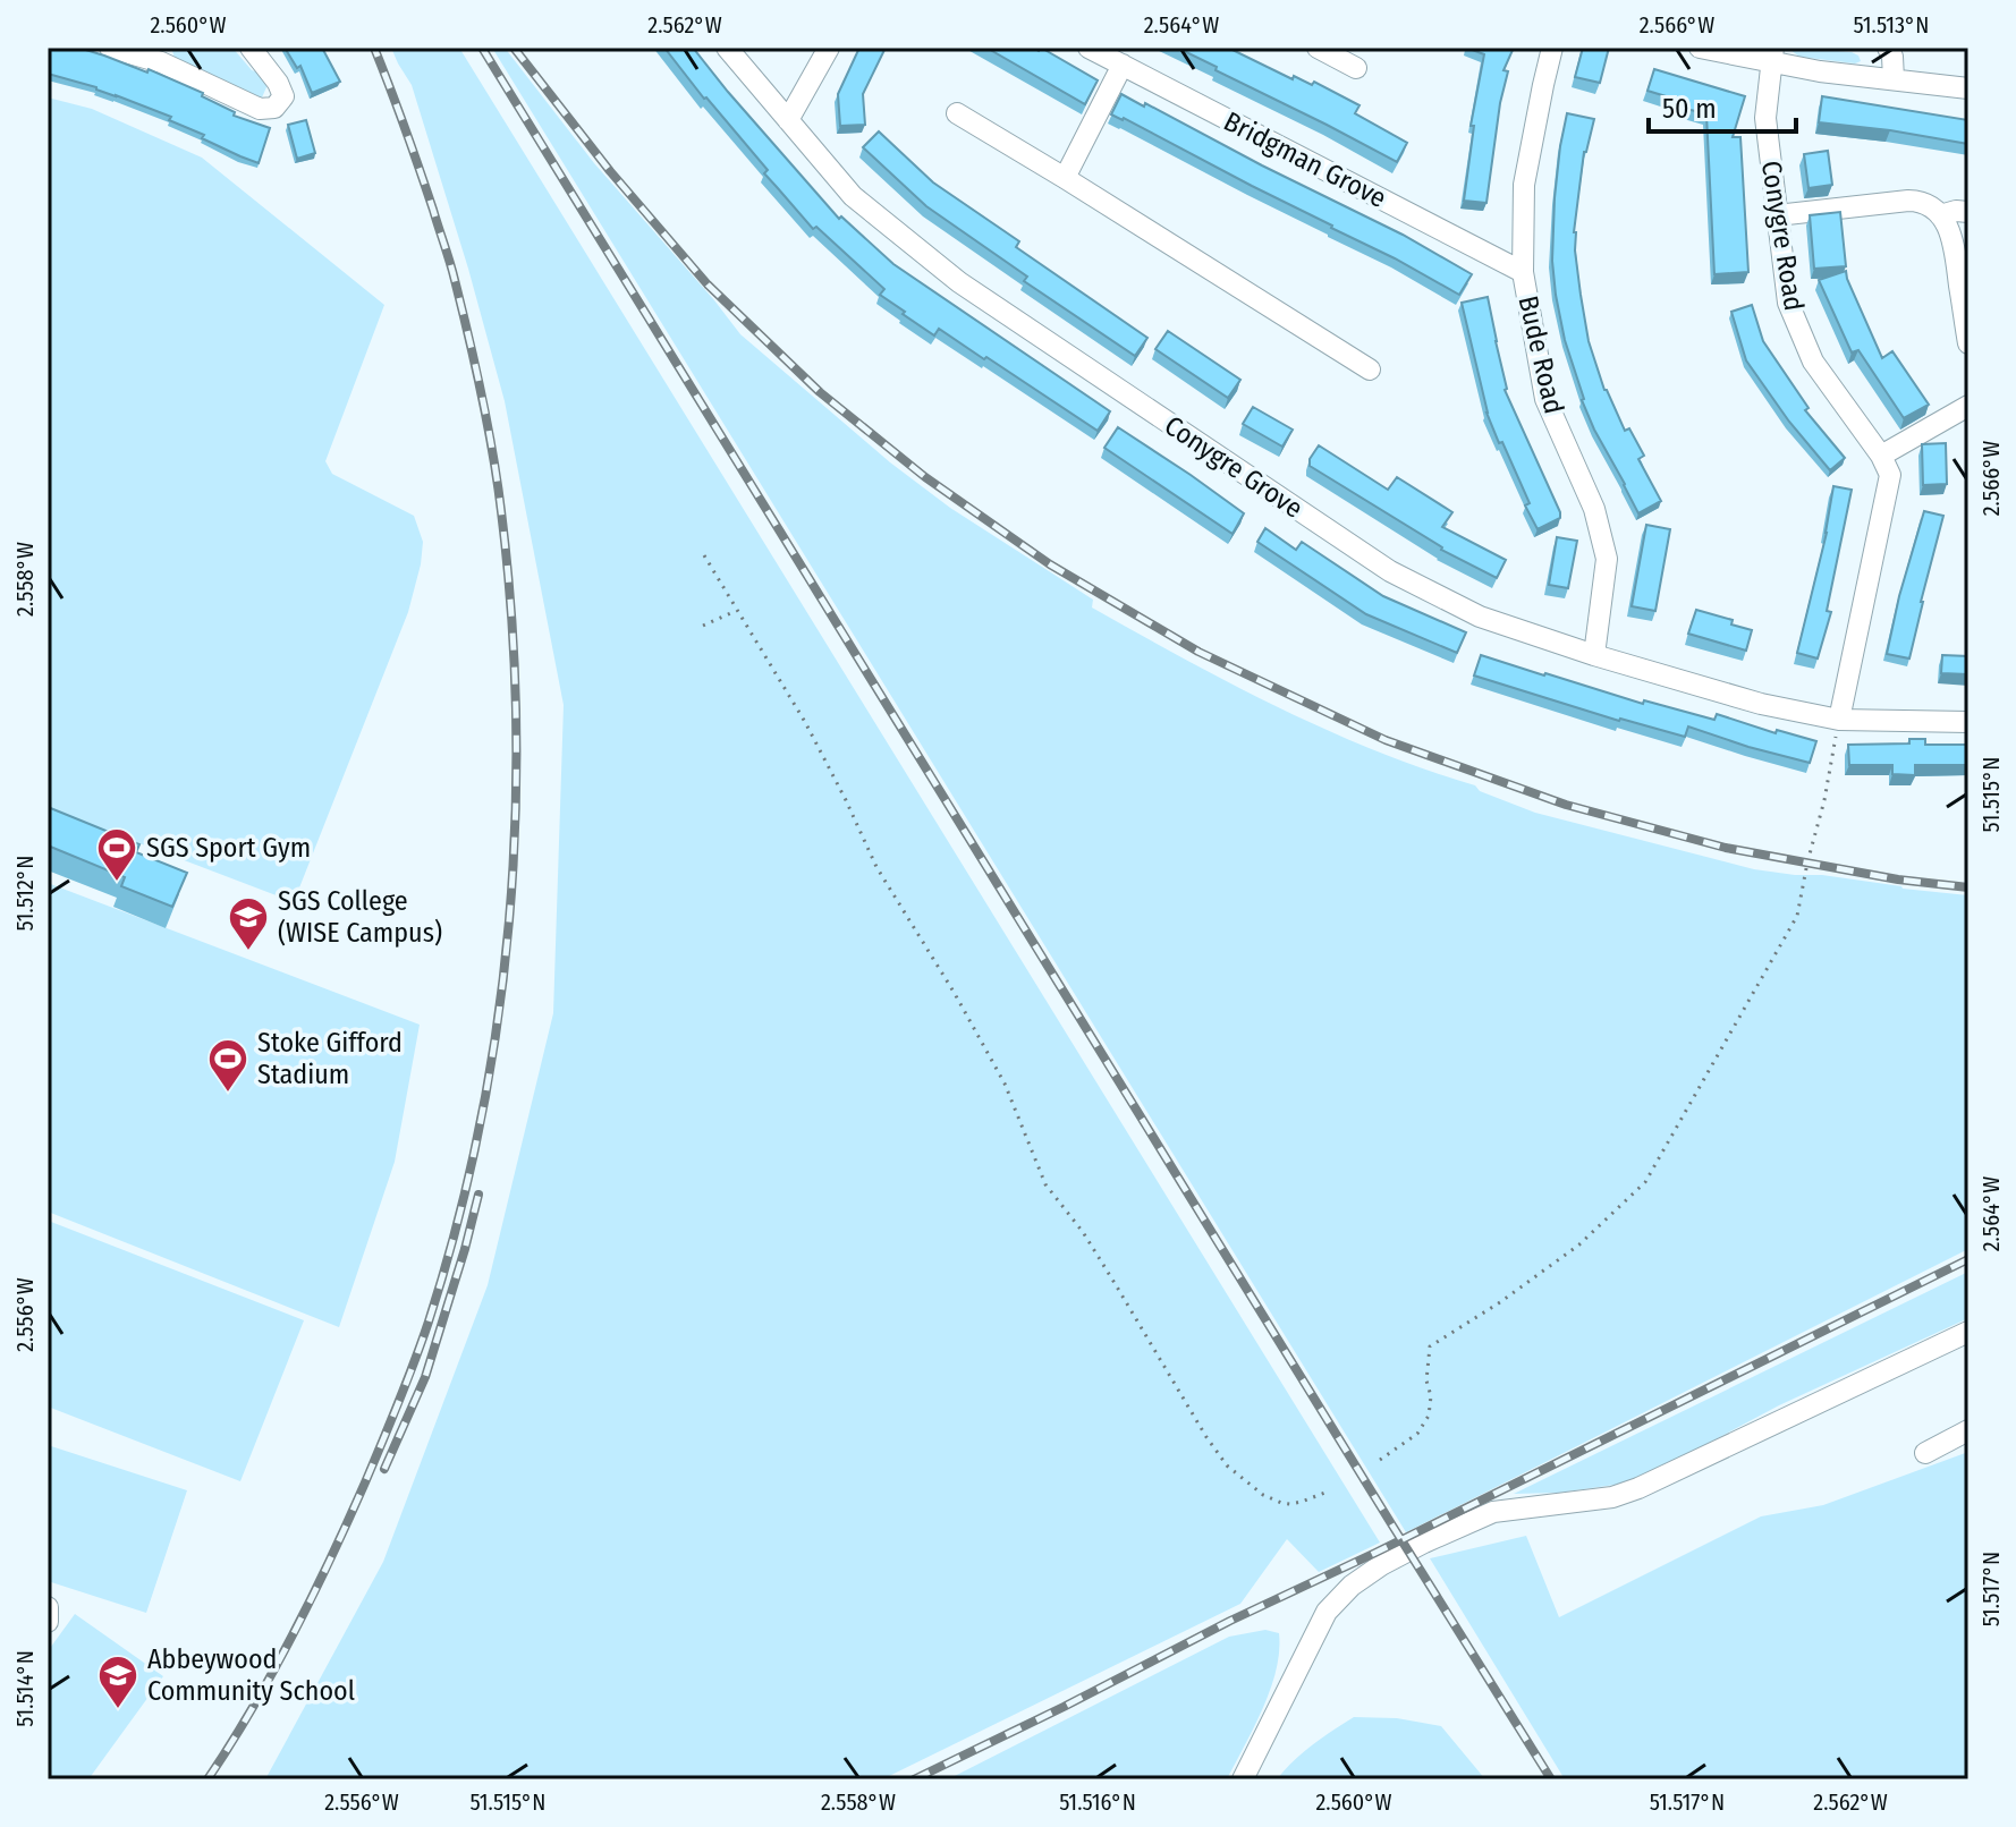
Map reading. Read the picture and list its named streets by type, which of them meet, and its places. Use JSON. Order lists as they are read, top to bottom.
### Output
{
  "streets": {
    "street": [
      "Bridgman Grove",
      "Conygre Road",
      "Bude Road",
      "Conygre Grove"
    ]
  },
  "crossings": [
    ["Bridgman Grove", "Bude Road"],
    ["Bude Road", "Conygre Grove"]
  ],
  "places": {
    "sports": ["SGS Sport Gym", "Stoke Gifford Stadium"],
    "school or university": ["SGS College (WISE Campus)", "Abbeywood Community School"]
  },
  "scale_bar": "50 m",
  "coordinates": [
    "2.560°W",
    "2.562°W",
    "2.564°W",
    "2.566°W",
    "51.513°N",
    "2.558°W",
    "51.515°N",
    "51.512°N",
    "2.556°W",
    "51.517°N",
    "51.514°N",
    "51.516°N"
  ]
}
